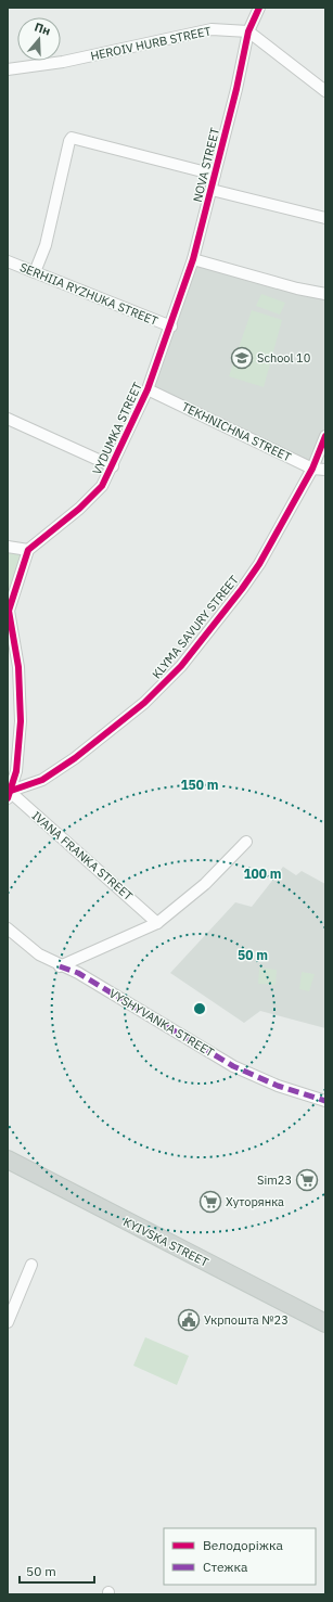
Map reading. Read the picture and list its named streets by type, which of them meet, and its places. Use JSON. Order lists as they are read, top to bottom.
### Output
{
  "streets": {
    "main road": ["KYIVSKA STREET"],
    "street": [
      "HEROIV HURB STREET",
      "NOVA STREET",
      "SERHIIA RYZHUKA STREET",
      "VYDUMKA STREET",
      "TEKHNICHNA STREET",
      "KLYMA SAVURY STREET",
      "IVANA FRANKA STREET",
      "VYSHYVANKA STREET"
    ]
  },
  "crossings": [
    ["HEROIV HURB STREET", "NOVA STREET"],
    ["NOVA STREET", "SERHIIA RYZHUKA STREET"],
    ["NOVA STREET", "VYDUMKA STREET"],
    ["SERHIIA RYZHUKA STREET", "VYDUMKA STREET"],
    ["VYDUMKA STREET", "TEKHNICHNA STREET"],
    ["TEKHNICHNA STREET", "KLYMA SAVURY STREET"],
    ["KLYMA SAVURY STREET", "IVANA FRANKA STREET"]
  ],
  "places": {
    "school or university": ["School 10"],
    "supermarket": ["Sim23", "Хуторянка"],
    "public building": ["Укрпошта №23"]
  },
  "legend": ["Велодоріжка", "Стежка"],
  "scale_bar": "50 m",
  "north": "top",
  "rings": ["150 m", "100 m", "50 m"]
}
